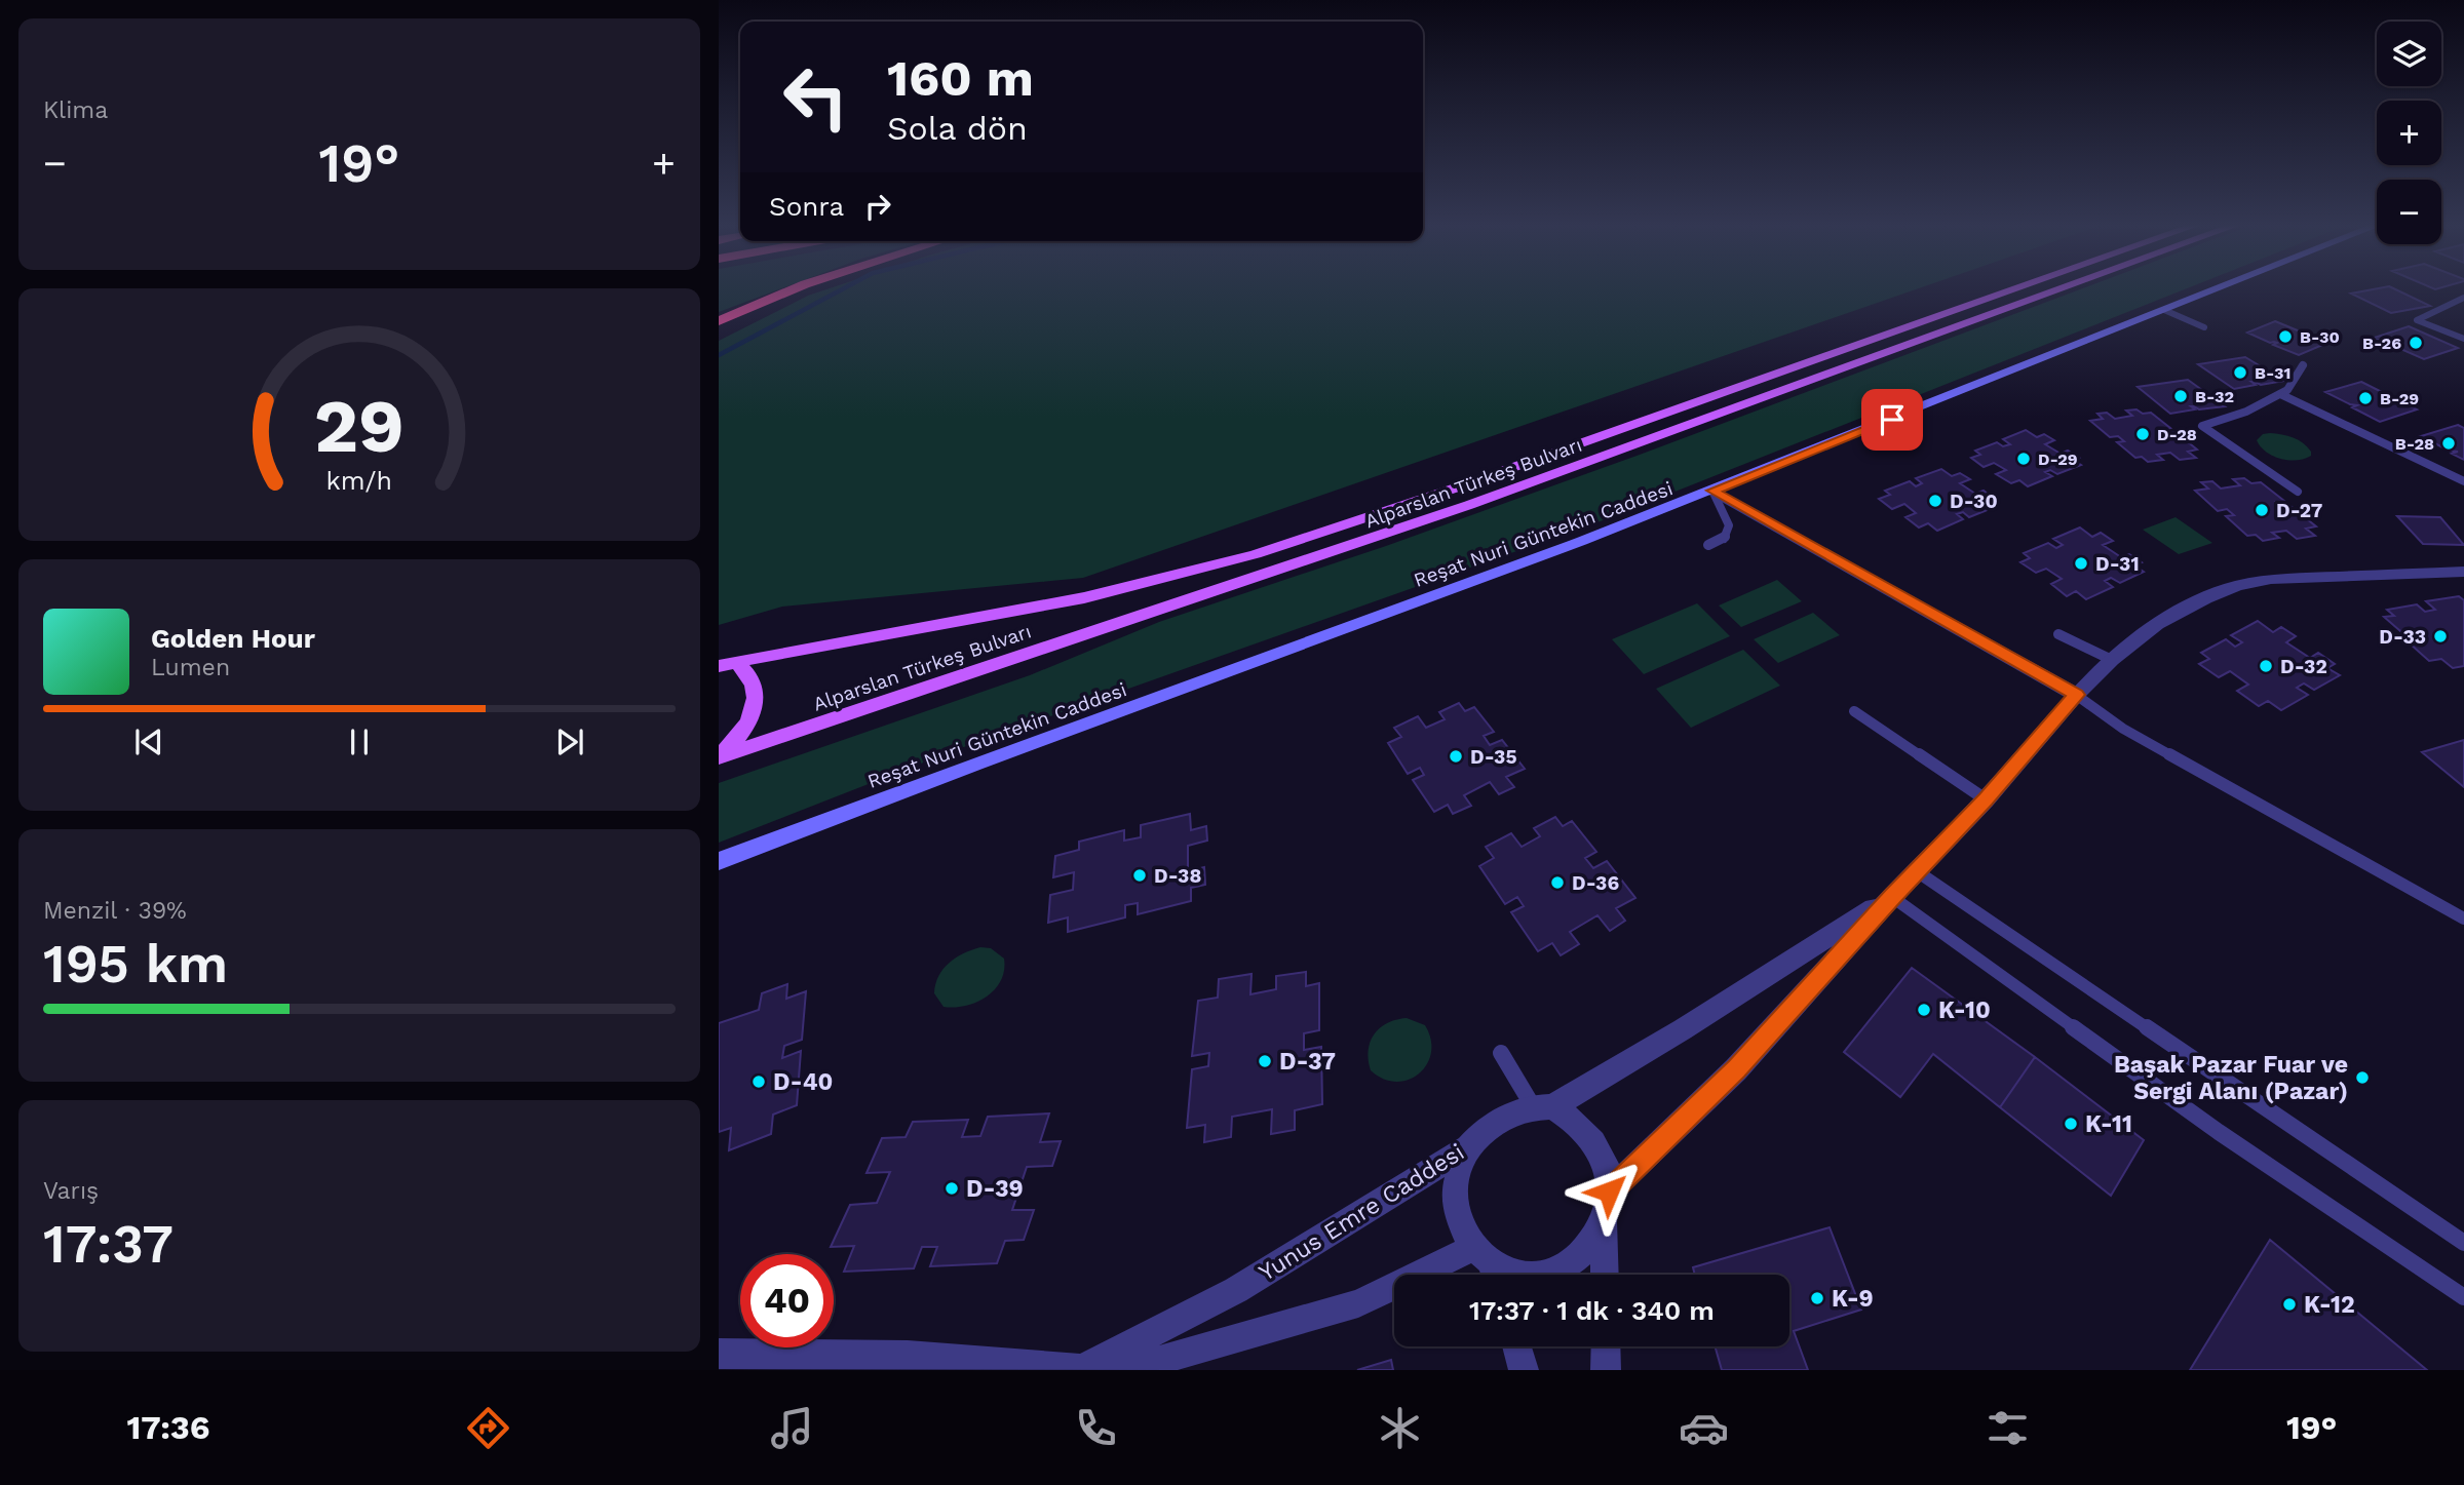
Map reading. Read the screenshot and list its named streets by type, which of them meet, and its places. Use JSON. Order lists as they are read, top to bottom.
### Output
{
  "streets": {
    "main road": ["Alparslan Türkeş Bulvarı", "Reşat Nuri Güntekin Caddesi"],
    "street": ["Yunus Emre Caddesi"]
  },
  "places": [
    "B-30",
    "B-26",
    "B-31",
    "B-32",
    "B-29",
    "D-28",
    "B-28",
    "D-29",
    "D-30",
    "D-27",
    "D-31",
    "D-33",
    "D-32",
    "D-35",
    "D-38",
    "D-36",
    "K-10",
    "D-37",
    "Başak Pazar Fuar ve Sergi Alanı (Pazar)",
    "D-40",
    "K-11",
    "D-39",
    "K-9",
    "K-12"
  ],
  "page": {
    "tile": [
      "Klima",
      ["Menzil · 39%", "195 km"],
      ["Varış", "17:37"]
    ],
    "map_buttons": ["+", "−"],
    "turn": ["160 m", "Sola dön"],
    "heat": ["−", "19°", "+"],
    "then": "Sonra",
    "song": ["Golden Hour", "Lumen"],
    "limit": "40",
    "trip": "17:37 · 1 dk · 340 m",
    "tabs": ["17:36", "19°"],
    "gauge": ["29", "km/h"]
  }
}
